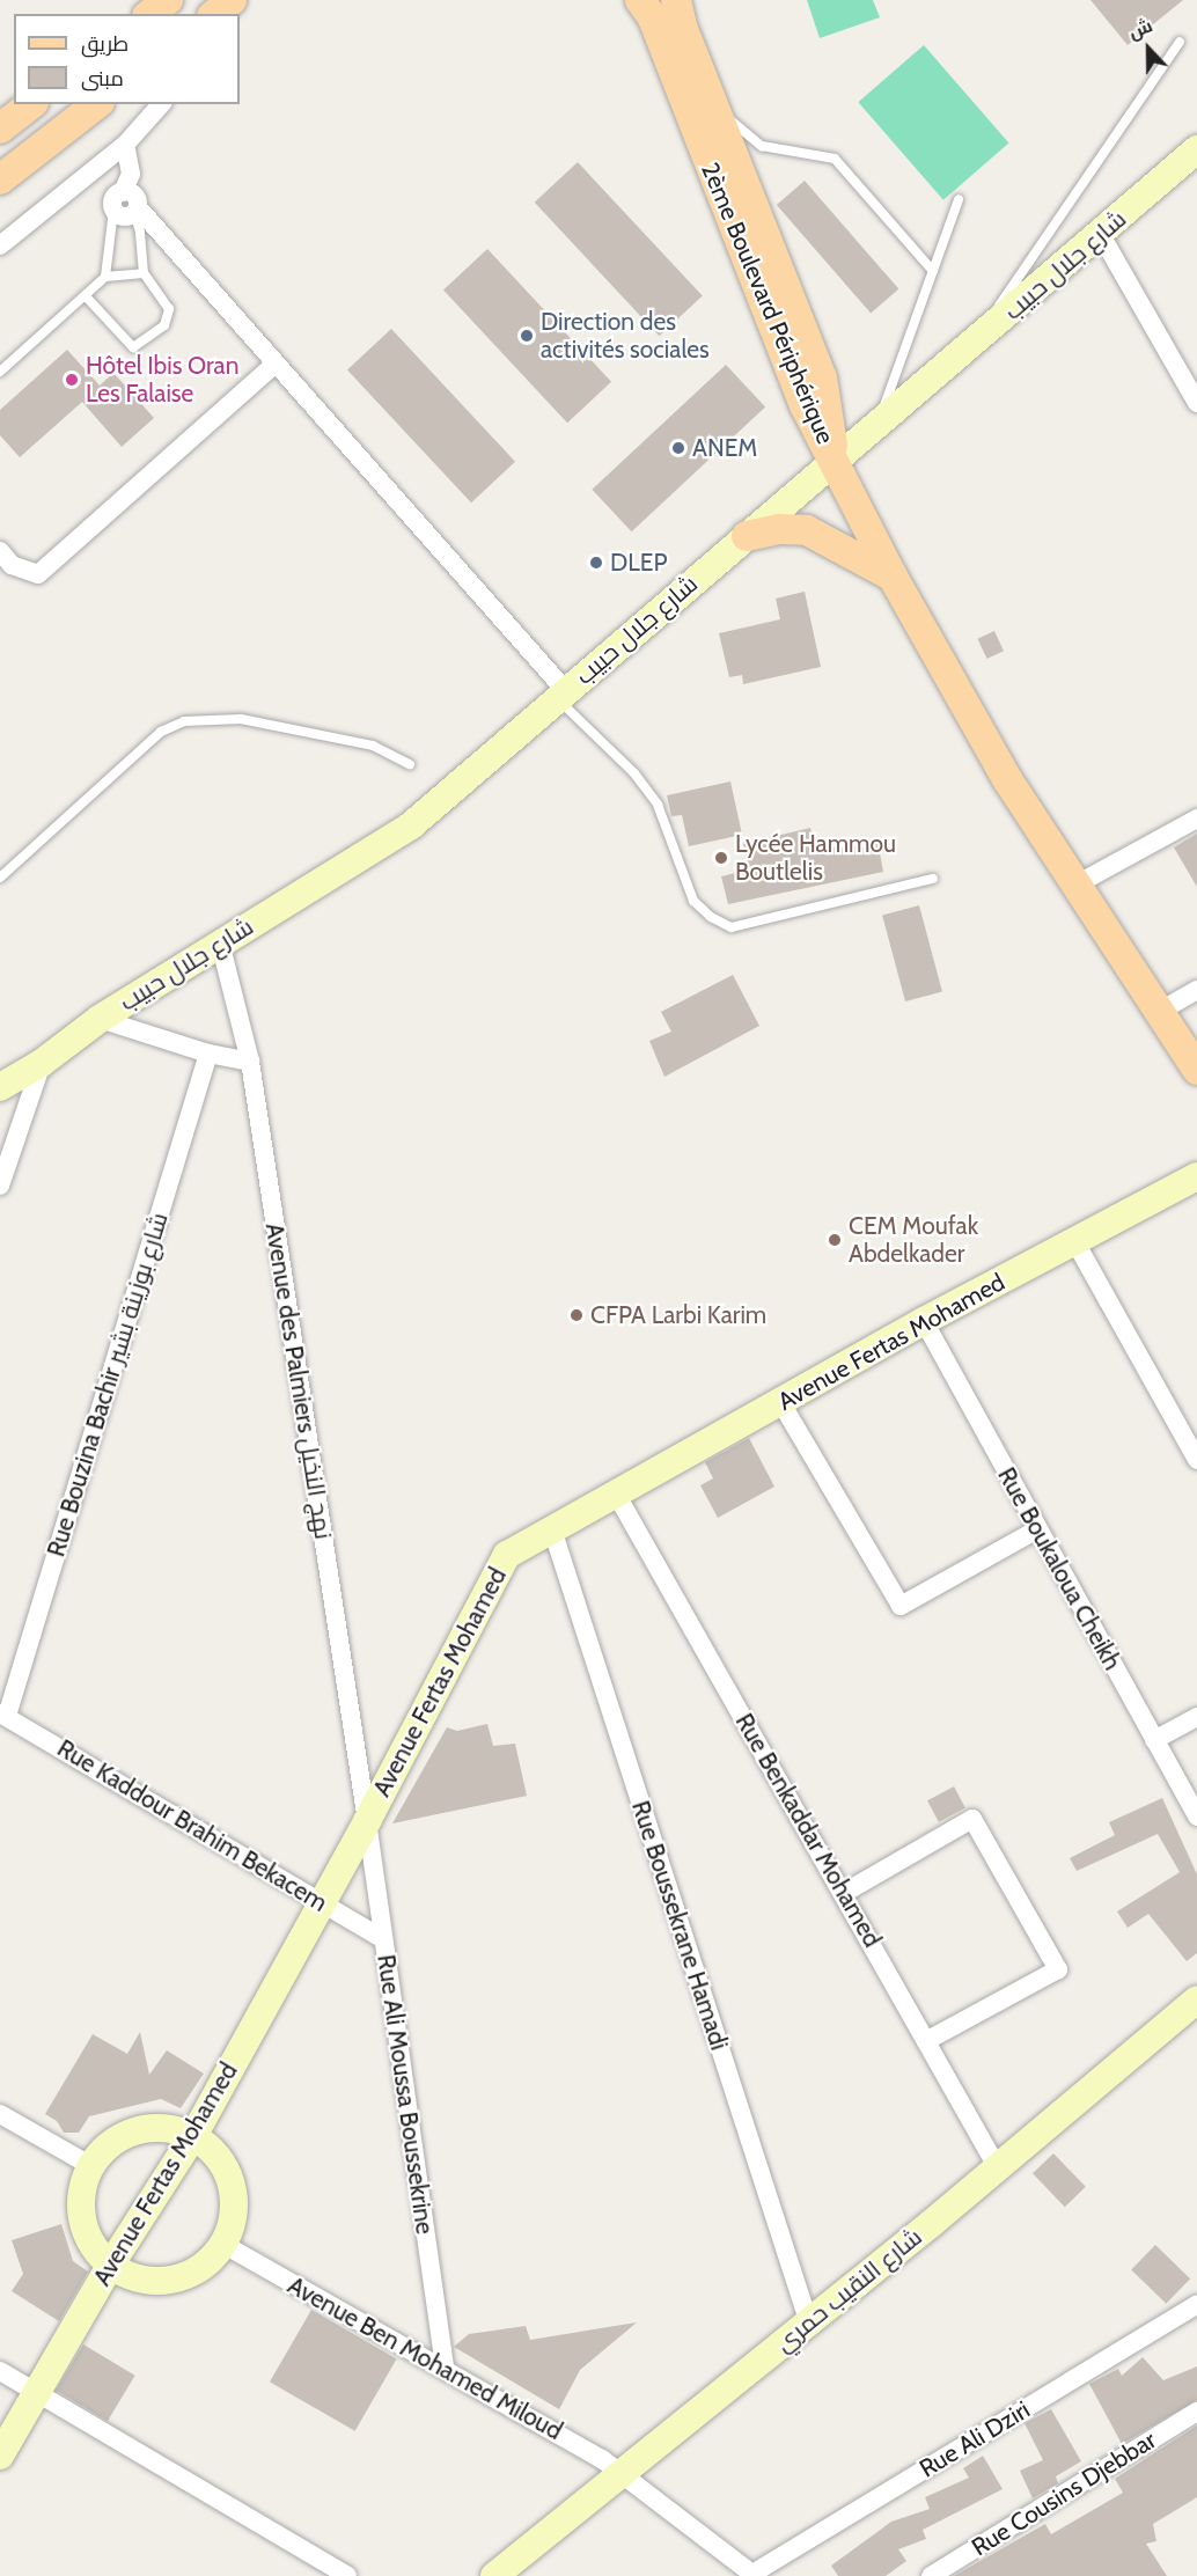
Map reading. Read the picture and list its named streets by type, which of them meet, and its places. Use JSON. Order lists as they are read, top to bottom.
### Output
{
  "streets": {
    "main road": ["2ème Boulevard Périphérique"],
    "street": [
      "شارع جلال حبيب",
      "Avenue Fertas Mohamed",
      "Avenue des Palmiers نهج النخيل",
      "Rue Bouzina Bachir شارع بوزينة بشير",
      "Rue Boukaloua Cheikh",
      "Rue Kaddour Brahim Bekacem",
      "Rue Benkaddar Mohamed",
      "Rue Boussekrane Hamadi",
      "Rue Ali Moussa Boussekrine",
      "شارع النقيب حمري",
      "Avenue Ben Mohamed Miloud",
      "Rue Ali Dziri",
      "Rue Cousins Djebbar"
    ]
  },
  "crossings": [
    ["شارع جلال حبيب", "2ème Boulevard Périphérique"],
    ["شارع جلال حبيب", "Avenue des Palmiers نهج النخيل"],
    ["Avenue Fertas Mohamed", "Avenue des Palmiers نهج النخيل"],
    ["Avenue Fertas Mohamed", "Rue Boukaloua Cheikh"],
    ["Avenue Fertas Mohamed", "Rue Kaddour Brahim Bekacem"],
    ["Avenue Fertas Mohamed", "Rue Benkaddar Mohamed"],
    ["Avenue Fertas Mohamed", "Rue Boussekrane Hamadi"],
    ["Avenue Fertas Mohamed", "Rue Ali Moussa Boussekrine"],
    ["Avenue des Palmiers نهج النخيل", "Rue Ali Moussa Boussekrine"],
    ["Rue Bouzina Bachir شارع بوزينة بشير", "Rue Kaddour Brahim Bekacem"],
    ["Rue Kaddour Brahim Bekacem", "Rue Ali Moussa Boussekrine"],
    ["Rue Benkaddar Mohamed", "شارع النقيب حمري"],
    ["Rue Boussekrane Hamadi", "شارع النقيب حمري"],
    ["Rue Ali Moussa Boussekrine", "Avenue Ben Mohamed Miloud"],
    ["شارع النقيب حمري", "Avenue Ben Mohamed Miloud"],
    ["Avenue Ben Mohamed Miloud", "Rue Ali Dziri"]
  ],
  "places": [
    "Direction des activités sociales",
    "Hôtel Ibis Oran Les Falaise",
    "ANEM",
    "DLEP",
    "Lycée Hammou Boutlelis",
    "CEM Moufak Abdelkader",
    "CFPA Larbi Karim"
  ],
  "legend": ["طريق", "مبنى"],
  "north": "top"
}
